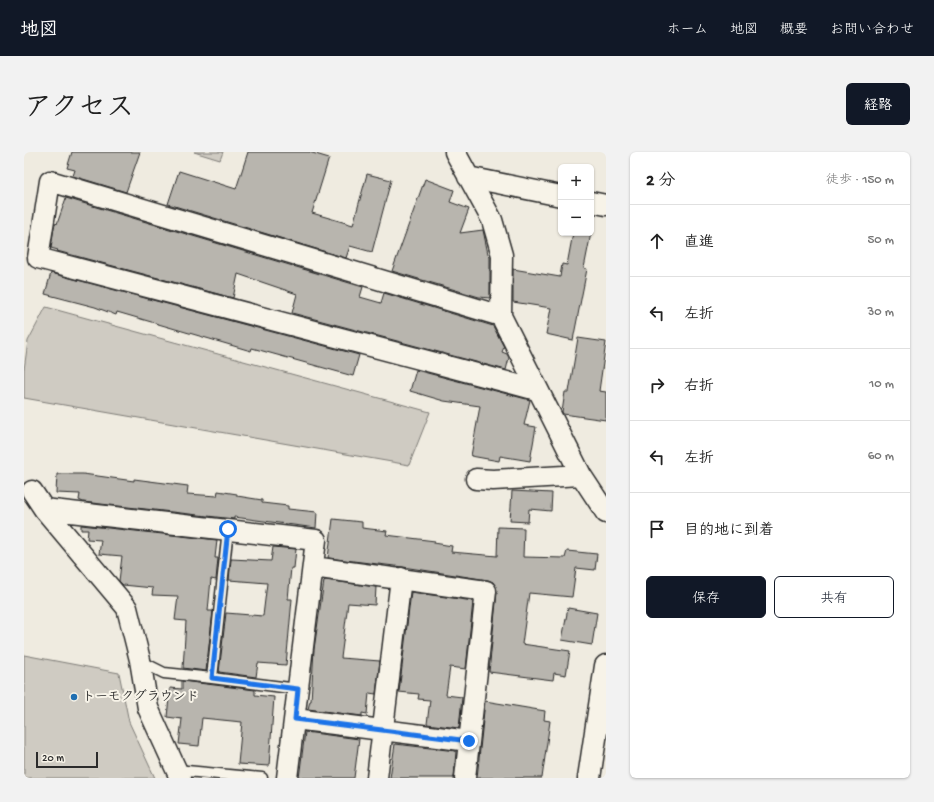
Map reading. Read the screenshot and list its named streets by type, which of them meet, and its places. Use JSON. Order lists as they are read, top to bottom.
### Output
{
  "places": ["トーモクグラウンド"],
  "scale_bar": "20 m",
  "page": {
    "header": "地図",
    "nav": [
      "ホーム",
      "地図",
      "概要",
      "お問い合わせ"
    ],
    "title": "アクセス",
    "buttons": [
      "経路",
      ["保存", "共有"]
    ],
    "heading": ["2 分", "徒歩 · 150 m"],
    "map_buttons": ["+", "−"],
    "list": [
      ["直進", "50 m"],
      ["左折", "30 m"],
      ["右折", "10 m"],
      ["左折", "60 m"],
      "目的地に到着"
    ],
    "scale": "20 m"
  }
}
